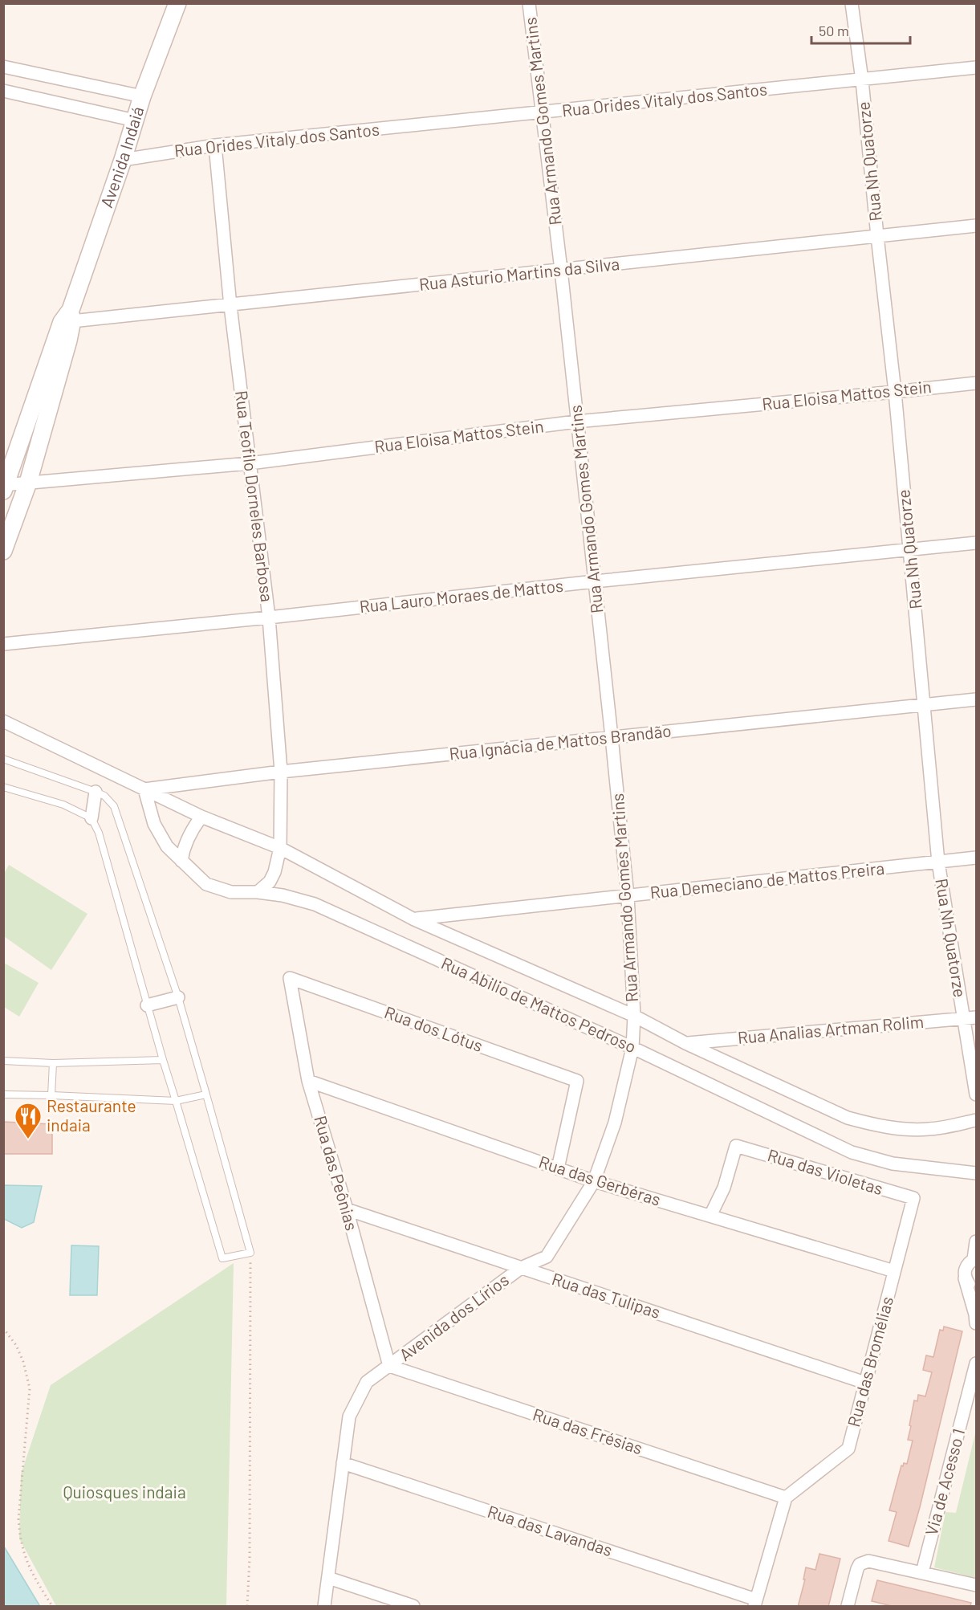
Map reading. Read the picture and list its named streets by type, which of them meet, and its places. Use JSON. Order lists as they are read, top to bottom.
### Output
{
  "streets": {
    "street": [
      "Rua Orides Vitaly dos Santos",
      "Rua Armando Gomes Martins",
      "Avenida Indaiá",
      "Rua Nh Quatorze",
      "Rua Asturio Martins da Silva",
      "Rua Eloisa Mattos Stein",
      "Rua Teofilo Dorneles Barbosa",
      "Rua Lauro Moraes de Mattos",
      "Rua Ignácia de Mattos Brandão",
      "Rua Demeciano de Mattos Preira",
      "Rua Abilio de Mattos Pedroso",
      "Rua dos Lótus",
      "Rua Analias Artman Rolim",
      "Rua das Violetas",
      "Rua das Peônias",
      "Rua das Gerbéras",
      "Rua das Tulipas",
      "Avenida dos Lírios",
      "Rua das Bromélias",
      "Rua das Frésias",
      "Via de Acesso 1",
      "Rua das Lavandas"
    ]
  },
  "crossings": [
    ["Rua Orides Vitaly dos Santos", "Rua Armando Gomes Martins"],
    ["Rua Orides Vitaly dos Santos", "Avenida Indaiá"],
    ["Rua Orides Vitaly dos Santos", "Rua Nh Quatorze"],
    ["Rua Orides Vitaly dos Santos", "Rua Teofilo Dorneles Barbosa"],
    ["Rua Armando Gomes Martins", "Rua Asturio Martins da Silva"],
    ["Rua Armando Gomes Martins", "Rua Eloisa Mattos Stein"],
    ["Rua Armando Gomes Martins", "Rua Lauro Moraes de Mattos"],
    ["Rua Armando Gomes Martins", "Rua Ignácia de Mattos Brandão"],
    ["Rua Armando Gomes Martins", "Rua Demeciano de Mattos Preira"],
    ["Rua Armando Gomes Martins", "Rua Abilio de Mattos Pedroso"],
    ["Rua Armando Gomes Martins", "Avenida dos Lírios"],
    ["Avenida Indaiá", "Rua Asturio Martins da Silva"],
    ["Avenida Indaiá", "Rua Eloisa Mattos Stein"],
    ["Rua Nh Quatorze", "Rua Asturio Martins da Silva"],
    ["Rua Nh Quatorze", "Rua Eloisa Mattos Stein"],
    ["Rua Nh Quatorze", "Rua Lauro Moraes de Mattos"],
    ["Rua Nh Quatorze", "Rua Ignácia de Mattos Brandão"],
    ["Rua Nh Quatorze", "Rua Demeciano de Mattos Preira"],
    ["Rua Nh Quatorze", "Rua Analias Artman Rolim"],
    ["Rua Asturio Martins da Silva", "Rua Teofilo Dorneles Barbosa"],
    ["Rua Eloisa Mattos Stein", "Rua Teofilo Dorneles Barbosa"],
    ["Rua Teofilo Dorneles Barbosa", "Rua Lauro Moraes de Mattos"],
    ["Rua Teofilo Dorneles Barbosa", "Rua Ignácia de Mattos Brandão"],
    ["Rua Teofilo Dorneles Barbosa", "Rua Abilio de Mattos Pedroso"],
    ["Rua Ignácia de Mattos Brandão", "Rua Abilio de Mattos Pedroso"],
    ["Rua Demeciano de Mattos Preira", "Rua Abilio de Mattos Pedroso"],
    ["Rua Abilio de Mattos Pedroso", "Rua Analias Artman Rolim"],
    ["Rua Abilio de Mattos Pedroso", "Avenida dos Lírios"],
    ["Rua dos Lótus", "Rua das Peônias"],
    ["Rua dos Lótus", "Rua das Gerbéras"],
    ["Rua das Violetas", "Rua das Gerbéras"],
    ["Rua das Violetas", "Rua das Bromélias"],
    ["Rua das Peônias", "Rua das Gerbéras"],
    ["Rua das Peônias", "Rua das Tulipas"],
    ["Rua das Peônias", "Avenida dos Lírios"],
    ["Rua das Peônias", "Rua das Frésias"],
    ["Rua das Gerbéras", "Avenida dos Lírios"],
    ["Rua das Gerbéras", "Rua das Bromélias"],
    ["Rua das Tulipas", "Avenida dos Lírios"],
    ["Rua das Tulipas", "Rua das Bromélias"],
    ["Avenida dos Lírios", "Rua das Frésias"],
    ["Avenida dos Lírios", "Rua das Lavandas"],
    ["Rua das Bromélias", "Rua das Frésias"]
  ],
  "parks": ["Quiosques indaia"],
  "places": {
    "restaurant": ["Restaurante indaia"]
  },
  "scale_bar": "50 m"
}
